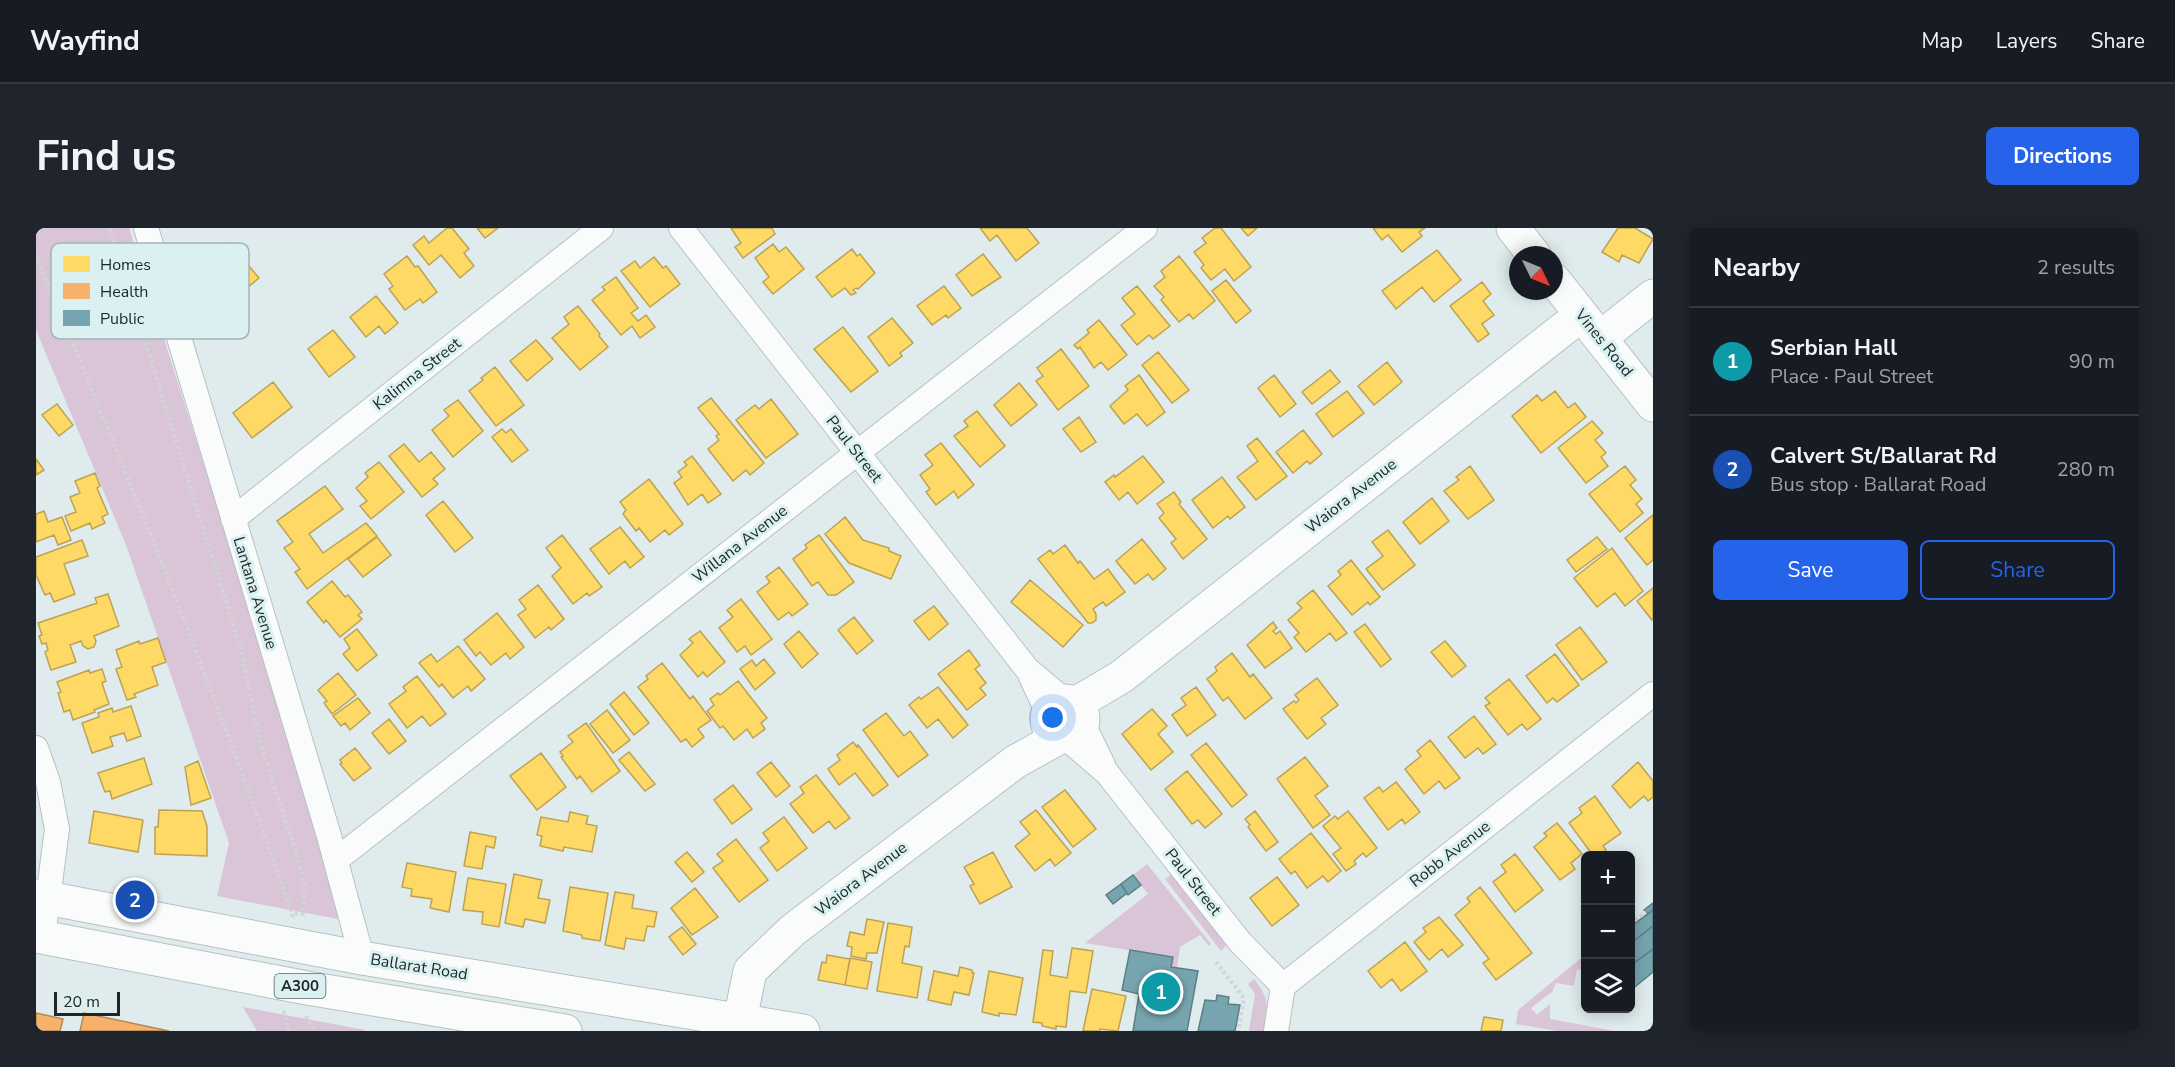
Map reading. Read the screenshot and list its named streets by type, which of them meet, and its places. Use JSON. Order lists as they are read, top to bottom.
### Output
{
  "streets": {
    "main road": [
      "Vines Road",
      "Waiora Avenue",
      "Ballarat Road",
      "A300"
    ],
    "street": [
      "Kalimna Street",
      "Paul Street",
      "Willana Avenue",
      "Lantana Avenue",
      "Robb Avenue"
    ]
  },
  "crossings": [
    ["Vines Road", "Waiora Avenue"],
    ["Kalimna Street", "Lantana Avenue"],
    ["Paul Street", "Waiora Avenue"],
    ["Paul Street", "Willana Avenue"],
    ["Paul Street", "Robb Avenue"],
    ["Waiora Avenue", "Ballarat Road"],
    ["Willana Avenue", "Lantana Avenue"],
    ["Lantana Avenue", "Ballarat Road"]
  ],
  "legend": ["Homes", "Health", "Public"],
  "scale_bar": "20 m",
  "north": "bottom right",
  "page": {
    "header": "Wayfind",
    "nav": ["Map", "Layers", "Share"],
    "buttons": [
      "Directions",
      ["Save", "Share"]
    ],
    "title": "Find us",
    "heading": ["Nearby", "2 results"],
    "list": [
      {
        "mark": "1",
        "name": "Serbian Hall",
        "note": "Place · Paul Street",
        "value": "90 m"
      },
      {
        "mark": "2",
        "name": "Calvert St/Ballarat Rd",
        "note": "Bus stop · Ballarat Road",
        "value": "280 m"
      }
    ],
    "map_buttons": ["+", "−"],
    "pins": ["2", "1"],
    "scale": "20 m"
  }
}
